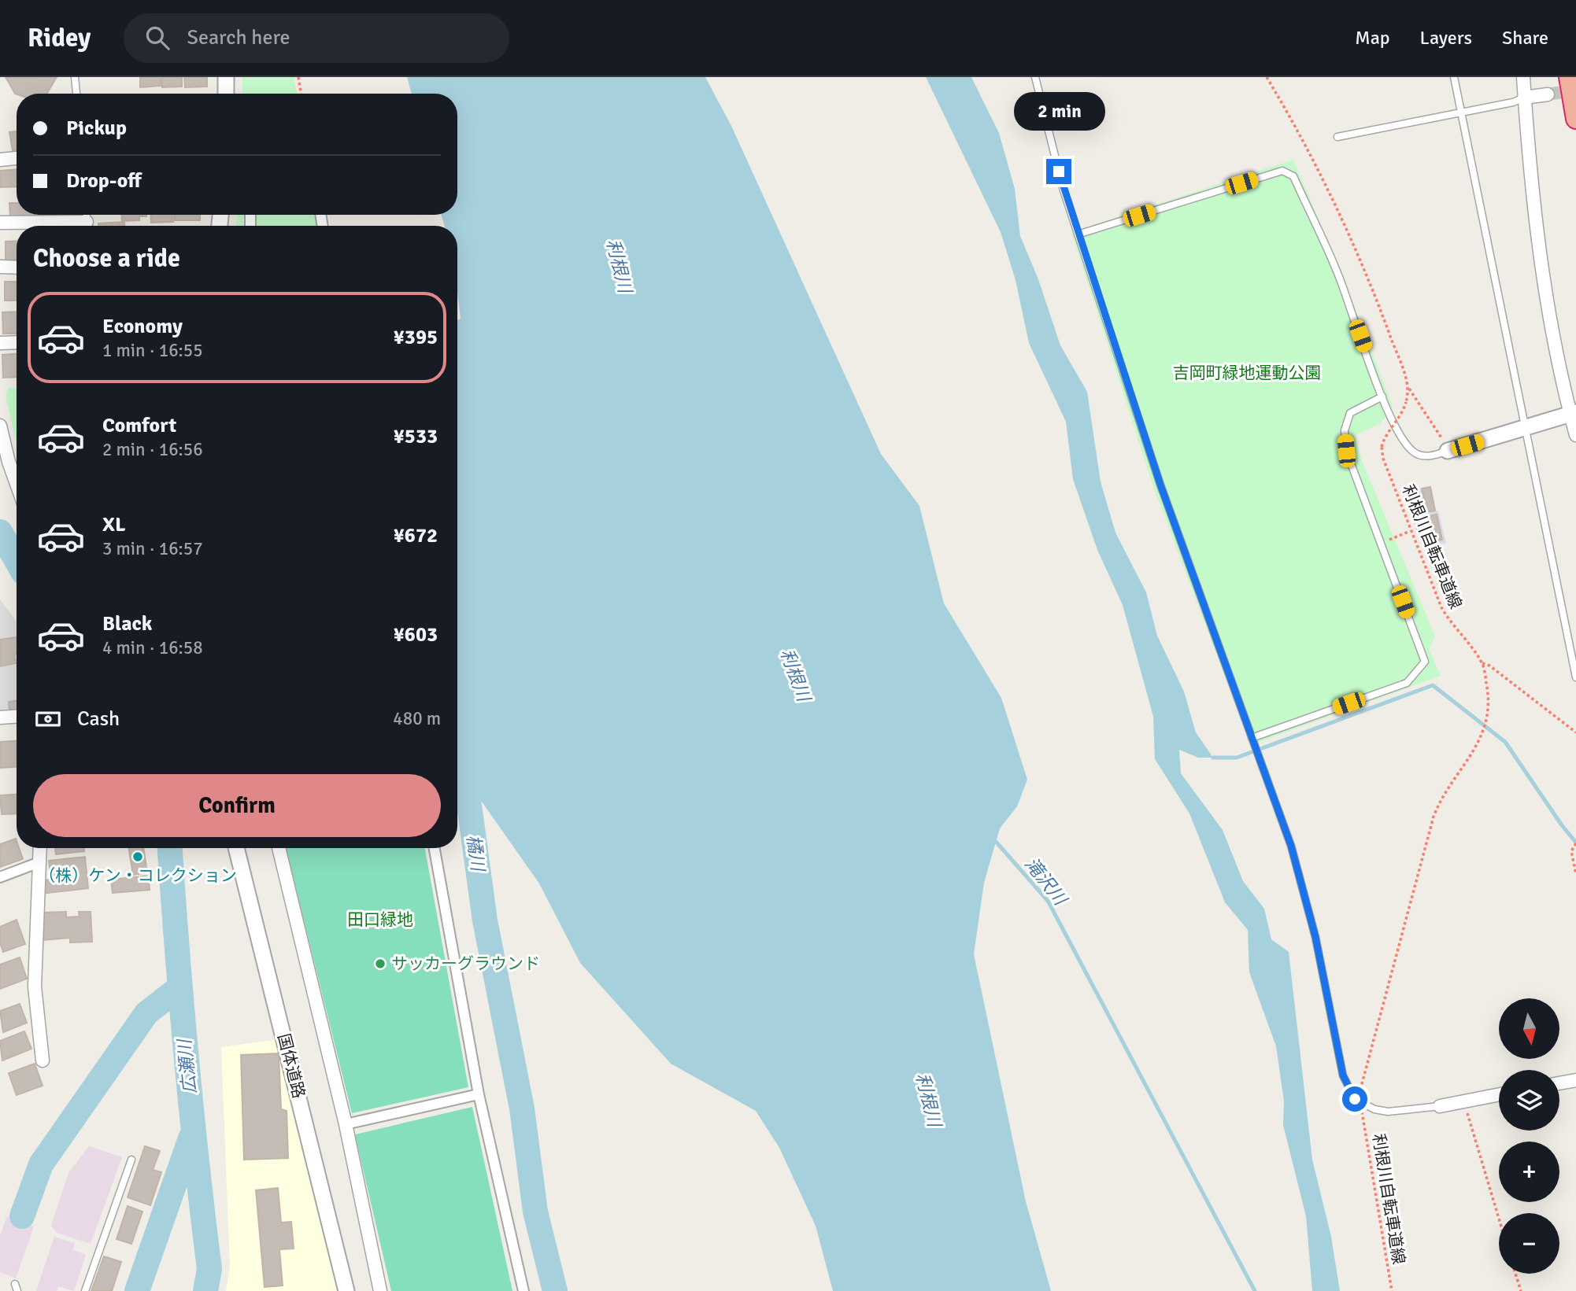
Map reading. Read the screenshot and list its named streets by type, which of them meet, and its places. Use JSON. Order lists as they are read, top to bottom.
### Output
{
  "streets": {
    "street": ["国体道路"],
    "path": ["利根川自転車道線"]
  },
  "water": [
    "利根川",
    "橘川",
    "滝沢川",
    "広瀬川"
  ],
  "parks": ["吉岡町緑地運動公園", "田口緑地"],
  "places": ["（株）ケン・コレクション", "サッカーグラウンド"],
  "north": "bottom",
  "page": {
    "header": "Ridey",
    "search": "Search here",
    "nav": ["Map", "Layers", "Share"],
    "bubble": "2 min",
    "banner": ["Pickup", "Drop-off"],
    "heading": "Choose a ride",
    "list": [
      {
        "name": "Economy",
        "note": "1 min · 16:55",
        "value": "¥395"
      },
      {
        "name": "Comfort",
        "note": "2 min · 16:56",
        "value": "¥533"
      },
      {
        "name": "XL",
        "note": "3 min · 16:57",
        "value": "¥672"
      },
      {
        "name": "Black",
        "note": "4 min · 16:58",
        "value": "¥603"
      }
    ],
    "pay": ["Cash", "480 m"],
    "buttons": "Confirm",
    "map_buttons": ["+", "−"]
  }
}
